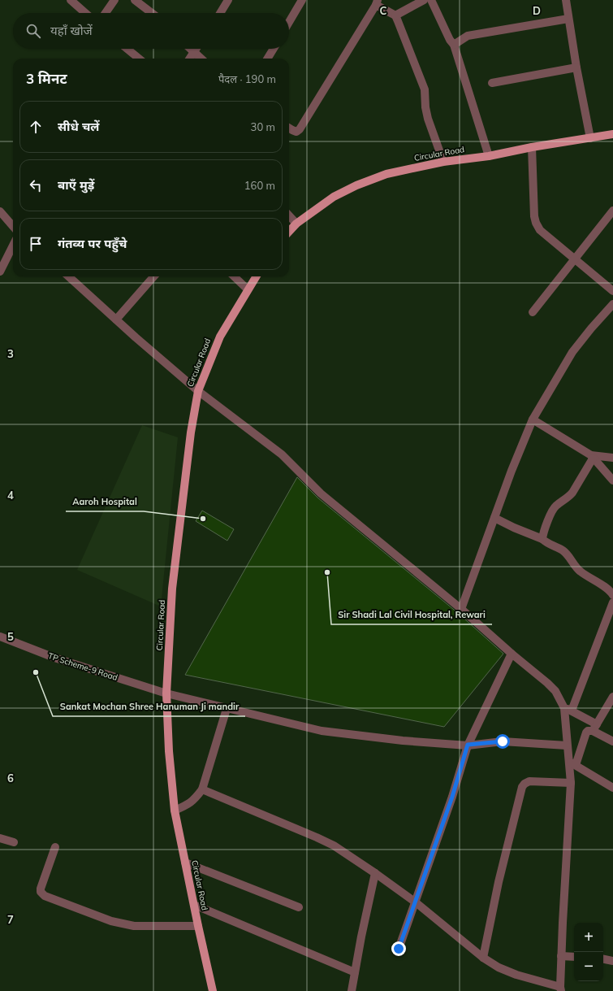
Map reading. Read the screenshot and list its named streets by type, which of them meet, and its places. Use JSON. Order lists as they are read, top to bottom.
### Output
{
  "streets": {
    "main road": ["Circular Road"],
    "street": ["TP Scheme-9 Road"]
  },
  "crossings": [
    ["Circular Road", "TP Scheme-9 Road"]
  ],
  "places": ["Aaroh Hospital", "Sir Shadi Lal Civil Hospital, Rewari", "Sankat Mochan Shree Hanuman Ji mandir"],
  "page": {
    "search": "यहाँ खोजें",
    "heading": ["3 मिनट", "पैदल · 190 m"],
    "list": [
      ["सीधे चलें", "30 m"],
      ["बाएँ मुड़ें", "160 m"],
      "गंतव्य पर पहुँचे"
    ],
    "map_buttons": ["+", "−"]
  },
  "grid": {
    "columns": ["C", "D"],
    "rows": [
      "3",
      "4",
      "5",
      "6",
      "7"
    ]
  }
}
